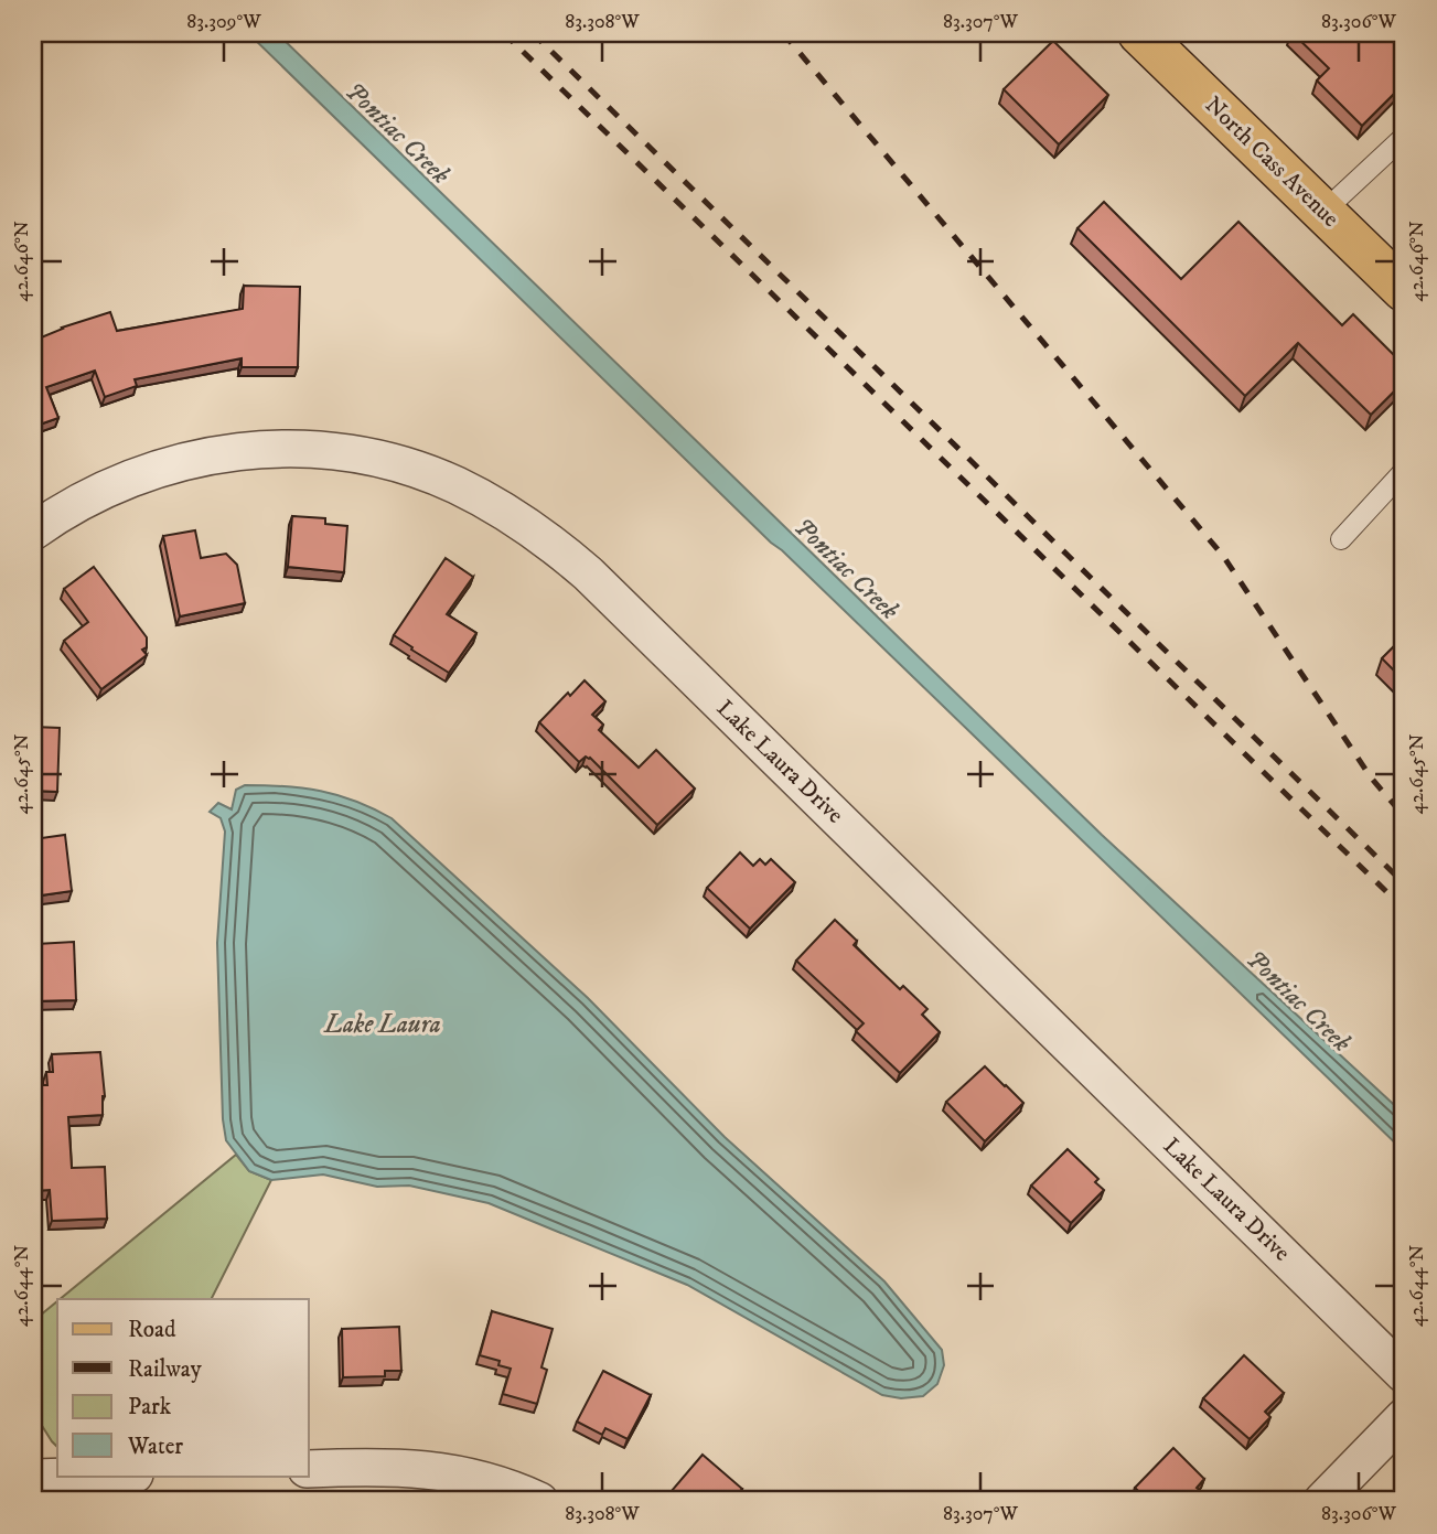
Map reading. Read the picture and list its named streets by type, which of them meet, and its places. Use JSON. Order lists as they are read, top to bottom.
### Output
{
  "streets": {
    "main road": ["North Cass Avenue"],
    "street": ["Lake Laura Drive"]
  },
  "water": ["Pontiac Creek", "Lake Laura"],
  "legend": [
    "Road",
    "Railway",
    "Park",
    "Water"
  ],
  "coordinates": [
    "83.309°W",
    "83.308°W",
    "83.307°W",
    "83.306°W",
    "42.646°N",
    "42.645°N",
    "42.644°N"
  ]
}
